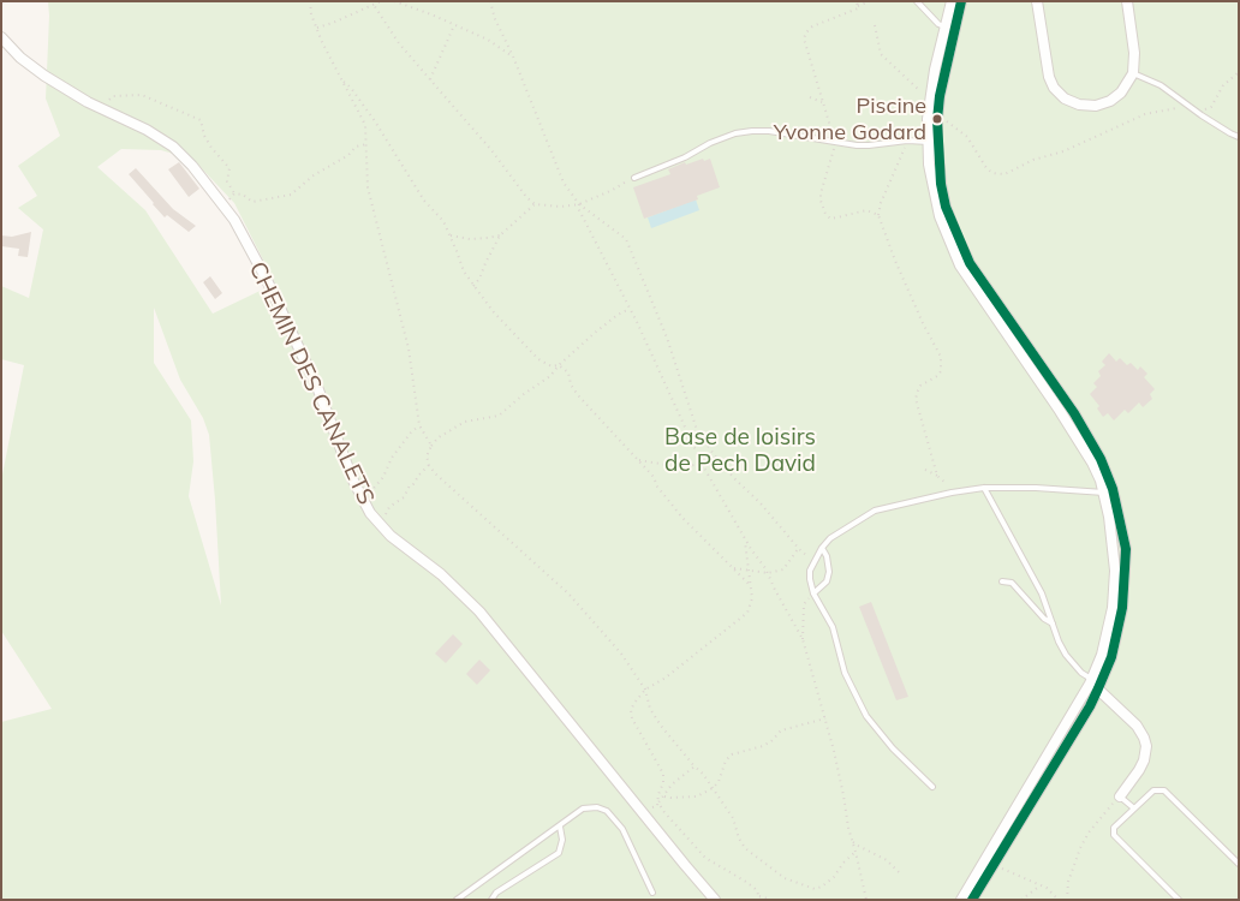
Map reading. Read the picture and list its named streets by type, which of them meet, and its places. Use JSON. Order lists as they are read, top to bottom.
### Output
{
  "streets": {
    "street": ["CHEMIN DES CANALETS"]
  },
  "parks": ["Base de loisirs de Pech David"],
  "places": ["Piscine Yvonne Godard"]
}
